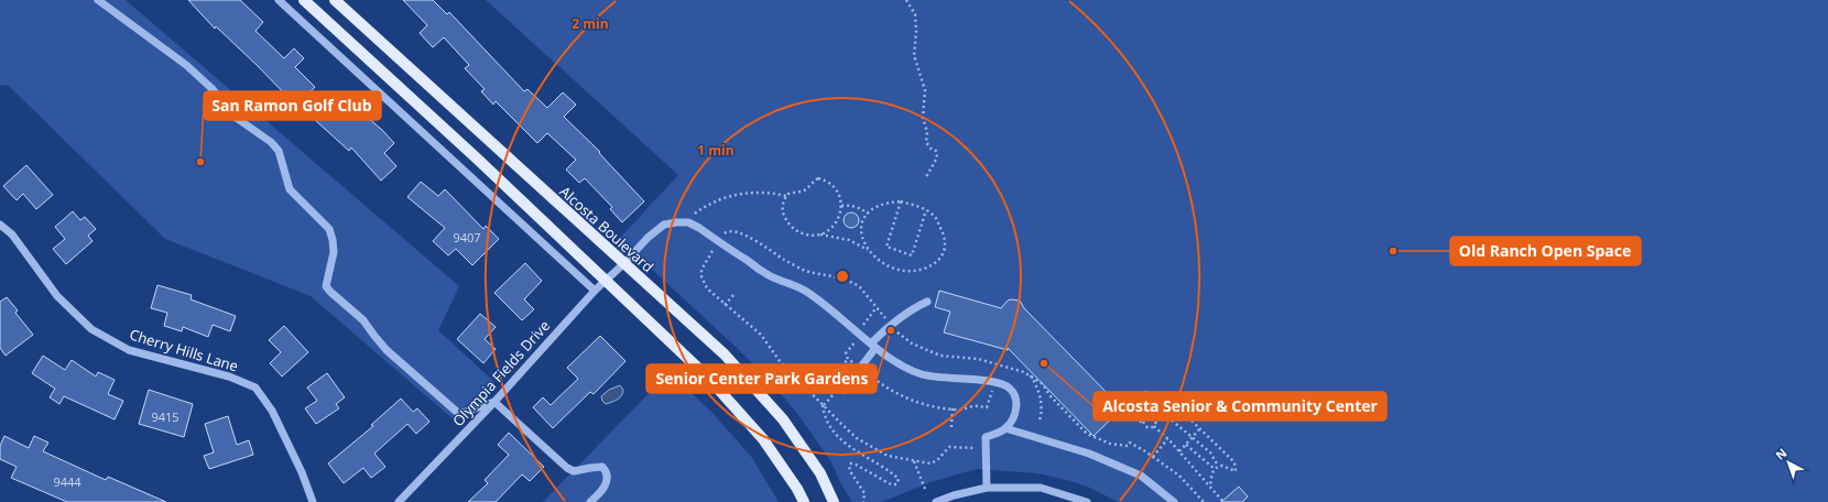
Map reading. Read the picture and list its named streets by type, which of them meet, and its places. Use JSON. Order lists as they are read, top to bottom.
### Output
{
  "streets": {
    "main road": ["Alcosta Boulevard"],
    "street": ["Cherry Hills Lane", "Olympia Fields Drive"]
  },
  "crossings": [
    ["Alcosta Boulevard", "Olympia Fields Drive"]
  ],
  "places": [
    "San Ramon Golf Club",
    "Old Ranch Open Space",
    "Senior Center Park Gardens",
    "Alcosta Senior & Community Center"
  ],
  "house_numbers": ["9407", "9415", "9444"],
  "north": "top left",
  "rings": ["2 min", "1 min"]
}
